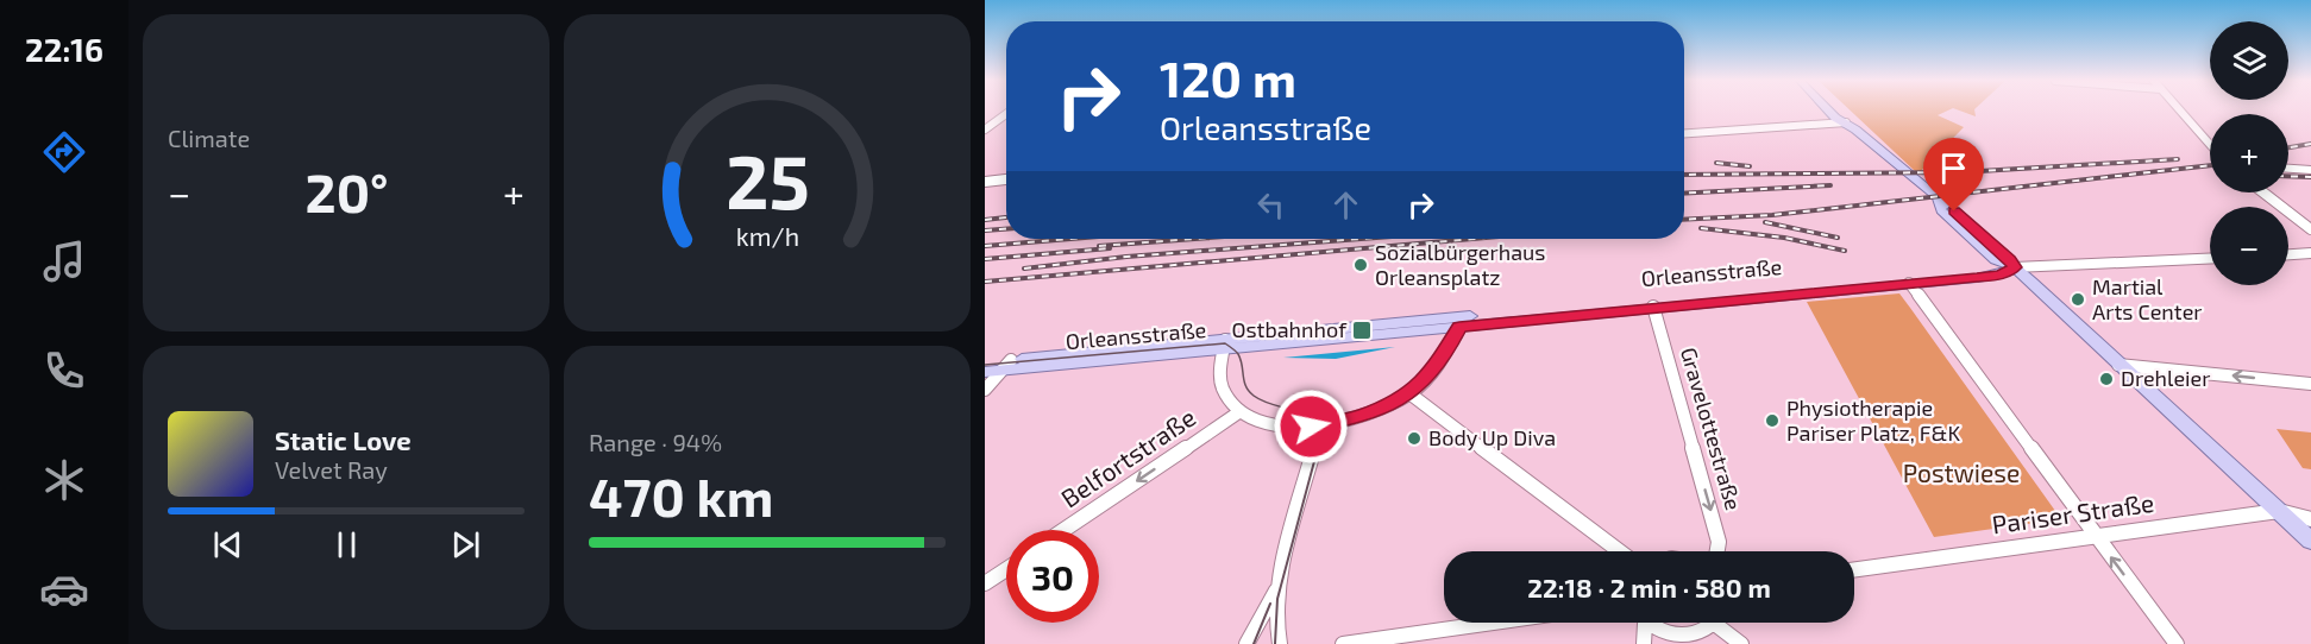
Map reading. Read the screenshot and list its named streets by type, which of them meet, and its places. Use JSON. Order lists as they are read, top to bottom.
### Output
{
  "streets": {
    "main road": ["Orleansstraße"],
    "street": ["Gravelottestraße", "Belfortstraße", "Pariser Straße"]
  },
  "crossings": [
    ["Orleansstraße", "Gravelottestraße"]
  ],
  "one_way": ["Gravelottestraße", "Belfortstraße"],
  "parks": ["Postwiese"],
  "places": {
    "other": [
      "Sozialbürgerhaus Orleansplatz",
      "Martial Arts Center",
      "Drehleier",
      "Physiotherapie Pariser Platz, F&K",
      "Body Up Diva"
    ],
    "transit": ["Ostbahnhof"]
  },
  "page": {
    "tabs": "22:16",
    "tile": [
      "Climate",
      ["Range · 94%", "470 km"]
    ],
    "map_buttons": ["+", "−"],
    "turn": ["120 m", "Orleansstraße"],
    "heat": ["−", "20°", "+"],
    "song": ["Static Love", "Velvet Ray"],
    "limit": "30",
    "trip": "22:18 · 2 min · 580 m",
    "gauge": ["25", "km/h"]
  }
}
